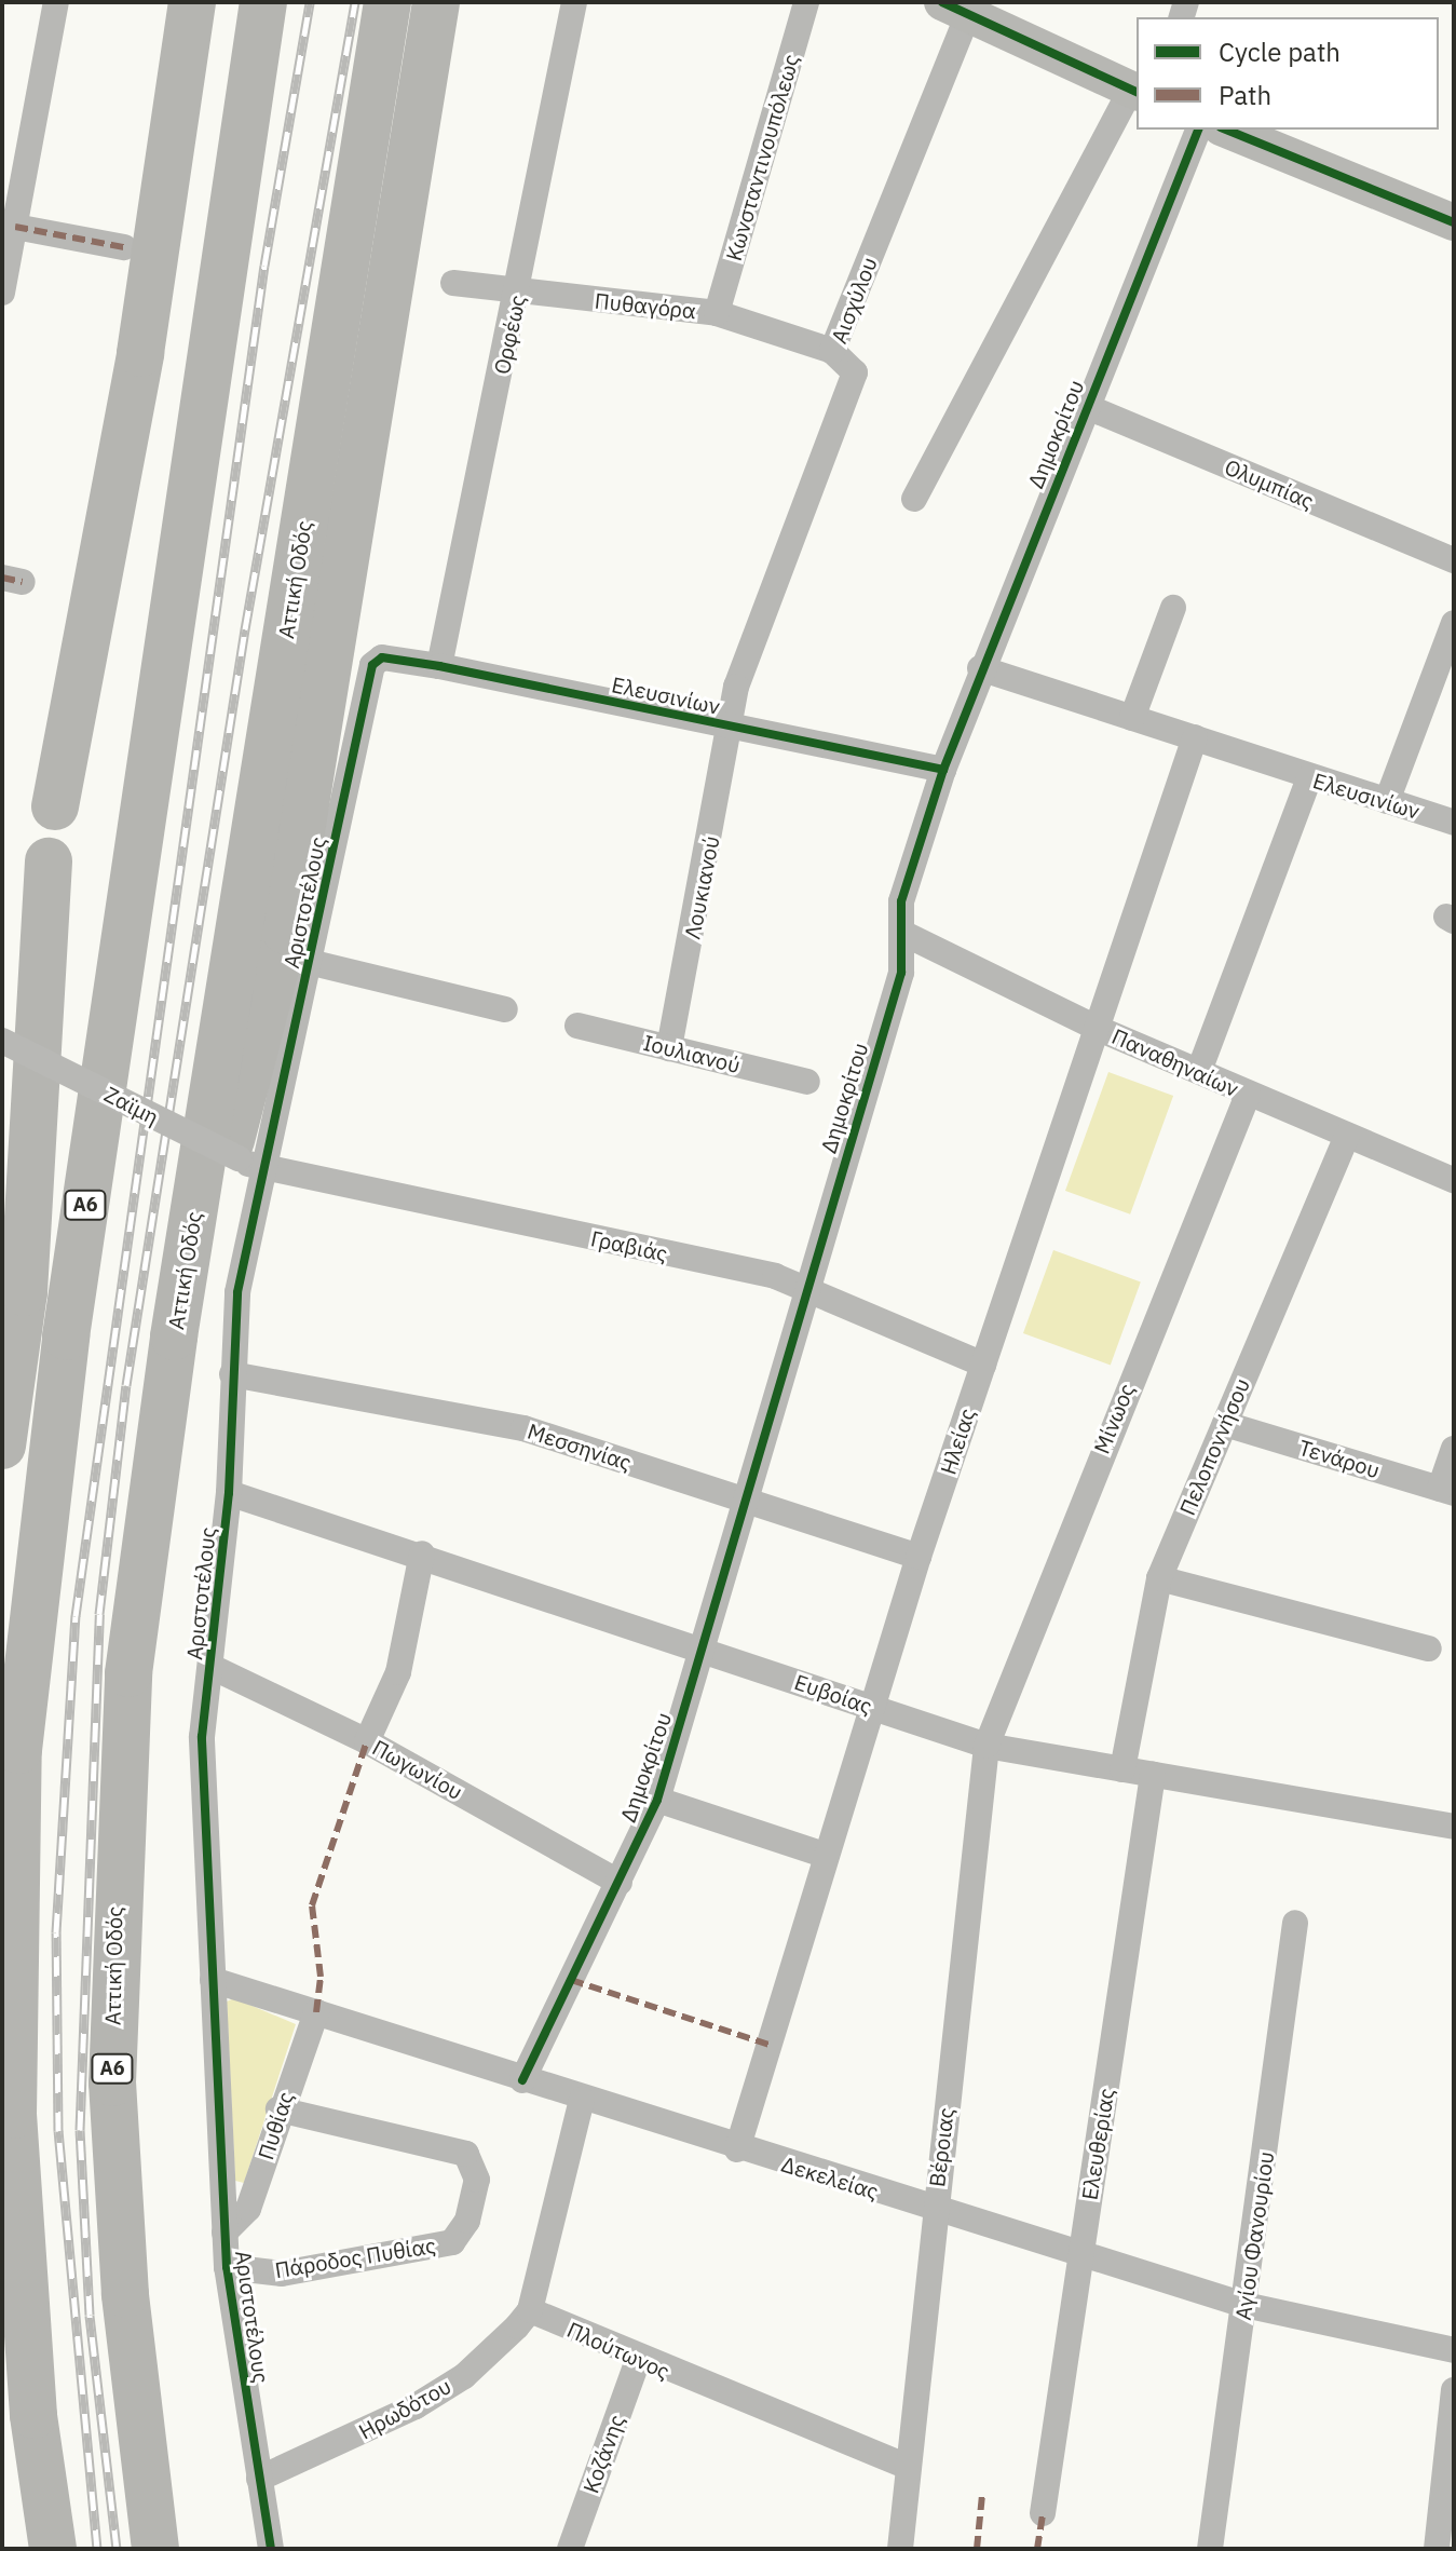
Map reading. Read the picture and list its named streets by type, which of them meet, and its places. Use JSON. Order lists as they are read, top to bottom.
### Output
{
  "streets": {
    "highway": ["Αττική Οδός", "Α6"],
    "street": [
      "Κωνσταντινουπόλεως",
      "Αισχύλου",
      "Πυθαγόρα",
      "Ορφέως",
      "Δημοκρίτου",
      "Ολυμπίας",
      "Ελευσινίων",
      "Λουκιανού",
      "Αριστοτέλους",
      "Ιουλιανού",
      "Παναθηναίων",
      "Ζαϊμη",
      "Γραβιάς",
      "Μίνωος",
      "Ηλείας",
      "Μεσσηνίας",
      "Πελοποννήσου",
      "Τενάρου",
      "Ευβοίας",
      "Πωγωνίου",
      "Πυθίας",
      "Ελευθερίας",
      "Βέροιας",
      "Δεκελείας",
      "Αγίου Φανουρίου",
      "Πάροδος Πυθίας",
      "Πλούτωνος",
      "Ηρωδότου",
      "Κοζάνης"
    ]
  },
  "crossings": [
    ["Κωνσταντινουπόλεως", "Πυθαγόρα"],
    ["Αισχύλου", "Πυθαγόρα"],
    ["Αισχύλου", "Ελευσινίων"],
    ["Αισχύλου", "Λουκιανού"],
    ["Πυθαγόρα", "Ορφέως"],
    ["Ορφέως", "Ελευσινίων"],
    ["Δημοκρίτου", "Ολυμπίας"],
    ["Δημοκρίτου", "Ελευσινίων"],
    ["Δημοκρίτου", "Παναθηναίων"],
    ["Δημοκρίτου", "Γραβιάς"],
    ["Δημοκρίτου", "Μεσσηνίας"],
    ["Δημοκρίτου", "Ευβοίας"],
    ["Δημοκρίτου", "Πωγωνίου"],
    ["Δημοκρίτου", "Δεκελείας"],
    ["Ελευσινίων", "Λουκιανού"],
    ["Ελευσινίων", "Αριστοτέλους"],
    ["Ελευσινίων", "Ηλείας"],
    ["Λουκιανού", "Ιουλιανού"],
    ["Αριστοτέλους", "Ζαϊμη"],
    ["Αριστοτέλους", "Γραβιάς"],
    ["Αριστοτέλους", "Μεσσηνίας"],
    ["Αριστοτέλους", "Ευβοίας"],
    ["Αριστοτέλους", "Πωγωνίου"],
    ["Αριστοτέλους", "Πυθίας"],
    ["Αριστοτέλους", "Δεκελείας"],
    ["Αριστοτέλους", "Πάροδος Πυθίας"],
    ["Αριστοτέλους", "Ηρωδότου"],
    ["Παναθηναίων", "Μίνωος"],
    ["Παναθηναίων", "Ηλείας"],
    ["Παναθηναίων", "Πελοποννήσου"],
    ["Ζαϊμη", "Γραβιάς"],
    ["Γραβιάς", "Ηλείας"],
    ["Μίνωος", "Ευβοίας"],
    ["Μίνωος", "Βέροιας"],
    ["Ηλείας", "Μεσσηνίας"],
    ["Ηλείας", "Ευβοίας"],
    ["Ηλείας", "Δεκελείας"],
    ["Πελοποννήσου", "Τενάρου"],
    ["Πελοποννήσου", "Ευβοίας"],
    ["Ευβοίας", "Ελευθερίας"],
    ["Ευβοίας", "Βέροιας"],
    ["Πυθίας", "Δεκελείας"],
    ["Πυθίας", "Πάροδος Πυθίας"],
    ["Ελευθερίας", "Δεκελείας"],
    ["Βέροιας", "Δεκελείας"],
    ["Βέροιας", "Πλούτωνος"],
    ["Δεκελείας", "Αγίου Φανουρίου"],
    ["Πλούτωνος", "Ηρωδότου"],
    ["Πλούτωνος", "Κοζάνης"]
  ],
  "legend": ["Cycle path", "Path"]
}
